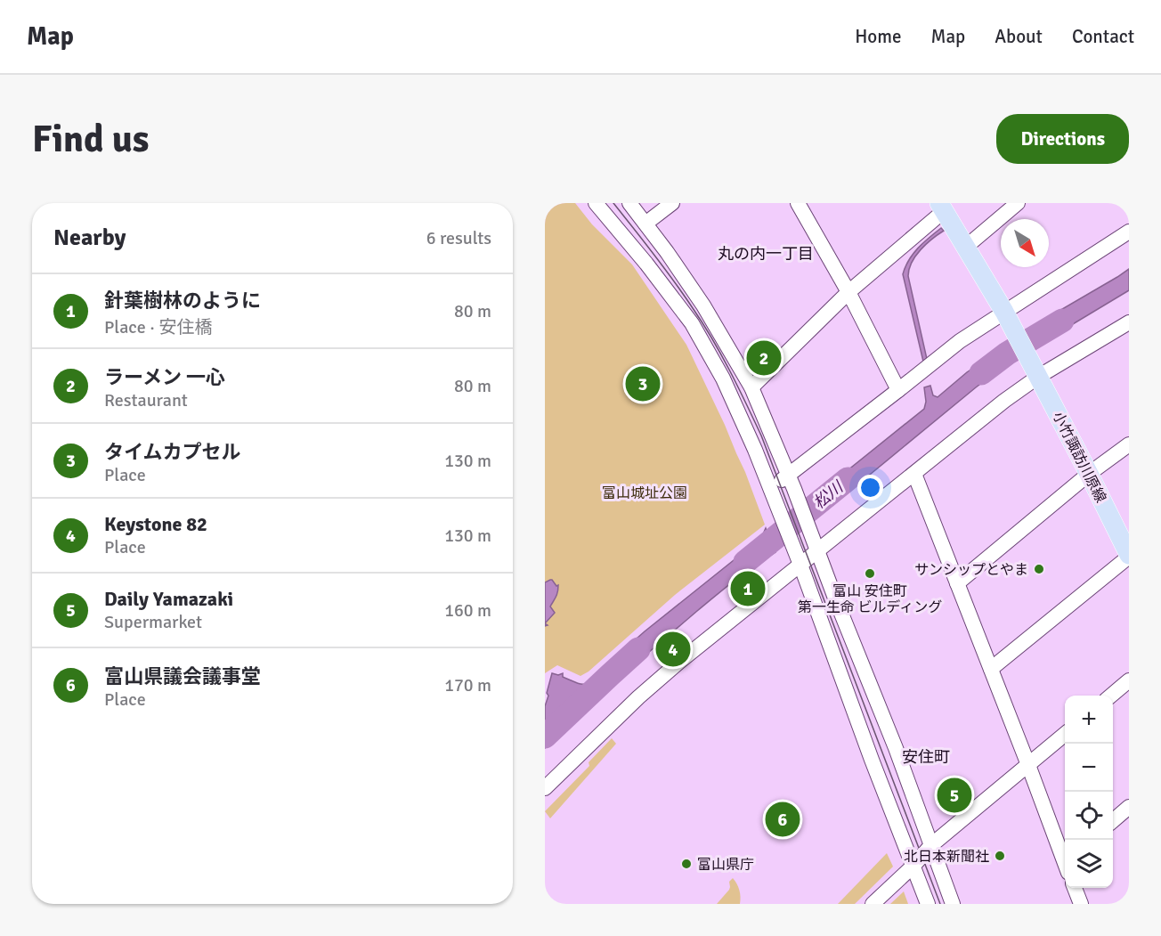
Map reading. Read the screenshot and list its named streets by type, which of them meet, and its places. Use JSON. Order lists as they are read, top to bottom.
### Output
{
  "streets": {
    "main road": ["小竹諏訪川原線"]
  },
  "districts": ["丸の内一丁目", "安住町"],
  "water": ["松川"],
  "parks": ["富山城址公園"],
  "places": [
    "サンシップとやま",
    "富山 安住町 第一生命 ビルディング",
    "北日本新聞社",
    "富山県庁"
  ],
  "north": "bottom right",
  "page": {
    "header": "Map",
    "nav": [
      "Home",
      "Map",
      "About",
      "Contact"
    ],
    "buttons": "Directions",
    "title": "Find us",
    "heading": ["Nearby", "6 results"],
    "list": [
      {
        "mark": "1",
        "name": "針葉樹林のように",
        "note": "Place · 安住橋",
        "value": "80 m"
      },
      {
        "mark": "2",
        "name": "ラーメン 一心",
        "note": "Restaurant",
        "value": "80 m"
      },
      {
        "mark": "3",
        "name": "タイムカプセル",
        "note": "Place",
        "value": "130 m"
      },
      {
        "mark": "4",
        "name": "Keystone 82",
        "note": "Place",
        "value": "130 m"
      },
      {
        "mark": "5",
        "name": "Daily Yamazaki",
        "note": "Supermarket",
        "value": "160 m"
      },
      {
        "mark": "6",
        "name": "富山県議会議事堂",
        "note": "Place",
        "value": "170 m"
      }
    ],
    "pins": [
      "2",
      "3",
      "1",
      "4",
      "5",
      "6"
    ],
    "map_buttons": ["+", "−"]
  }
}
